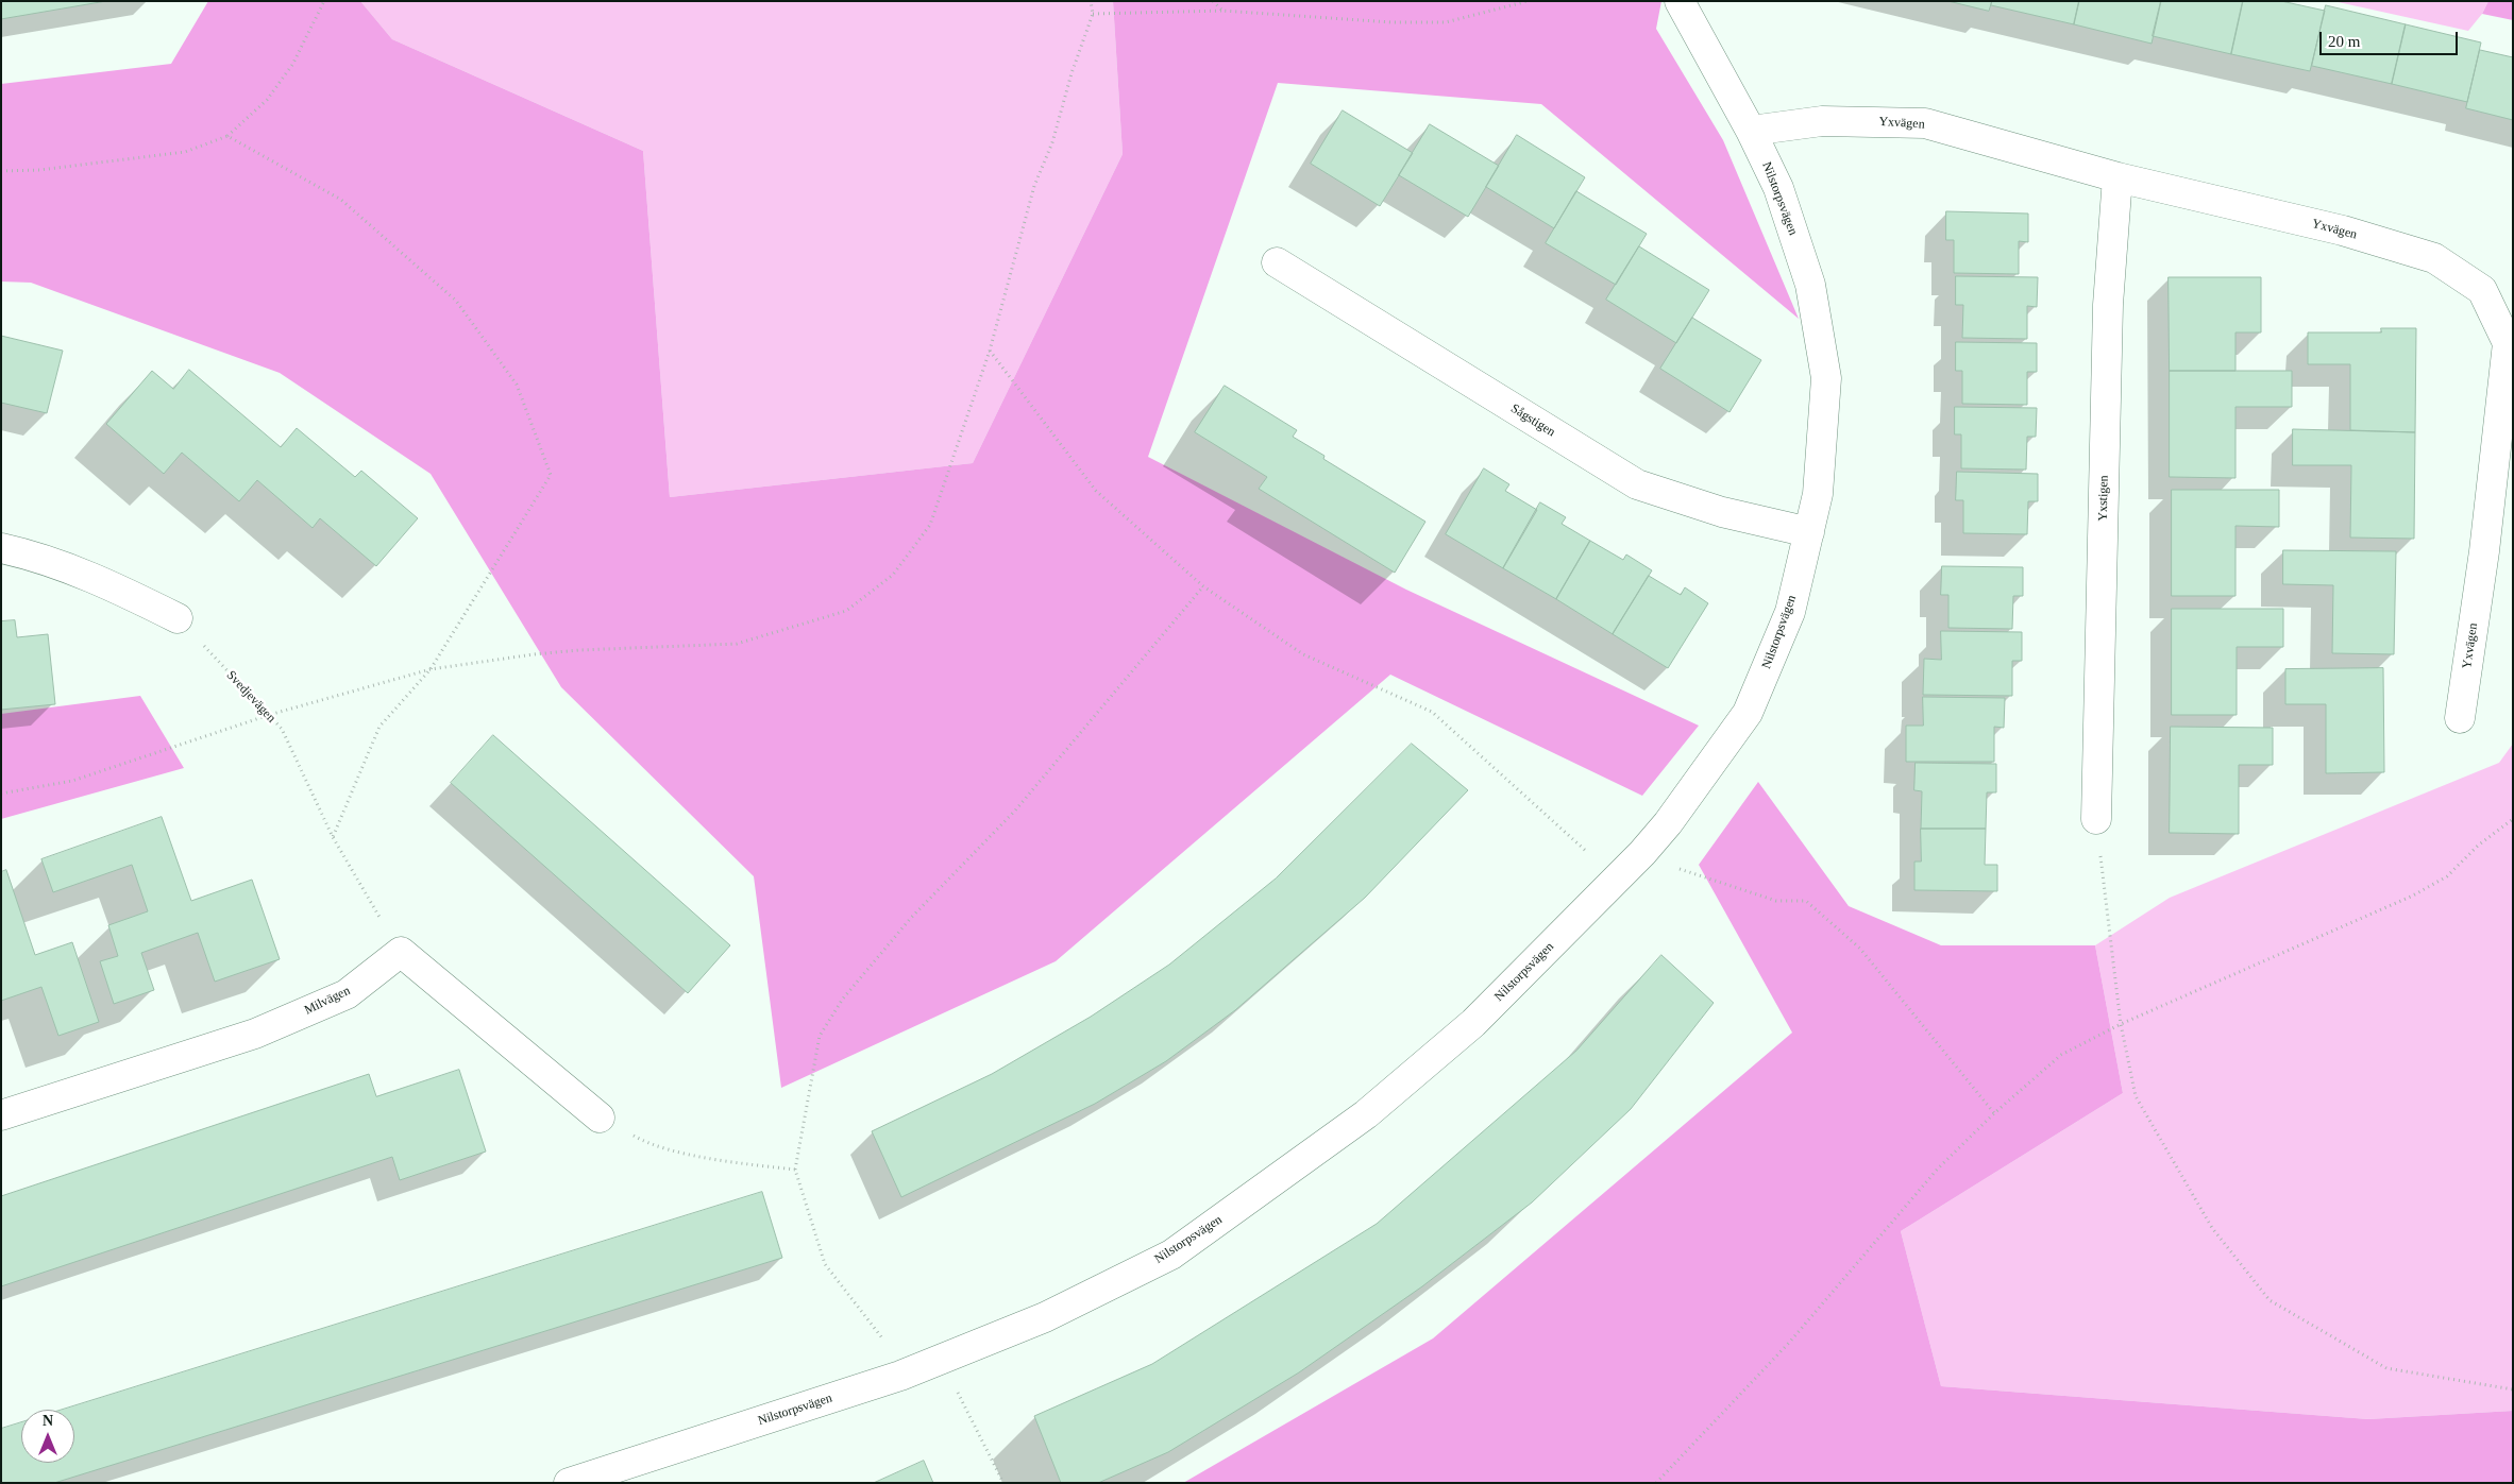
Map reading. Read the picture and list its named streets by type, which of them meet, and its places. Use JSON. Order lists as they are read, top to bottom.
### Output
{
  "streets": {
    "street": [
      "Yxvägen",
      "Nilstorpsvägen",
      "Sågstigen",
      "Yxstigen",
      "Milvägen"
    ],
    "path": ["Svedjevägen"]
  },
  "crossings": [
    ["Yxvägen", "Nilstorpsvägen"],
    ["Yxvägen", "Yxstigen"],
    ["Nilstorpsvägen", "Sågstigen"],
    ["Svedjevägen", "Milvägen"]
  ],
  "scale_bar": "20 m",
  "north": "top"
}
